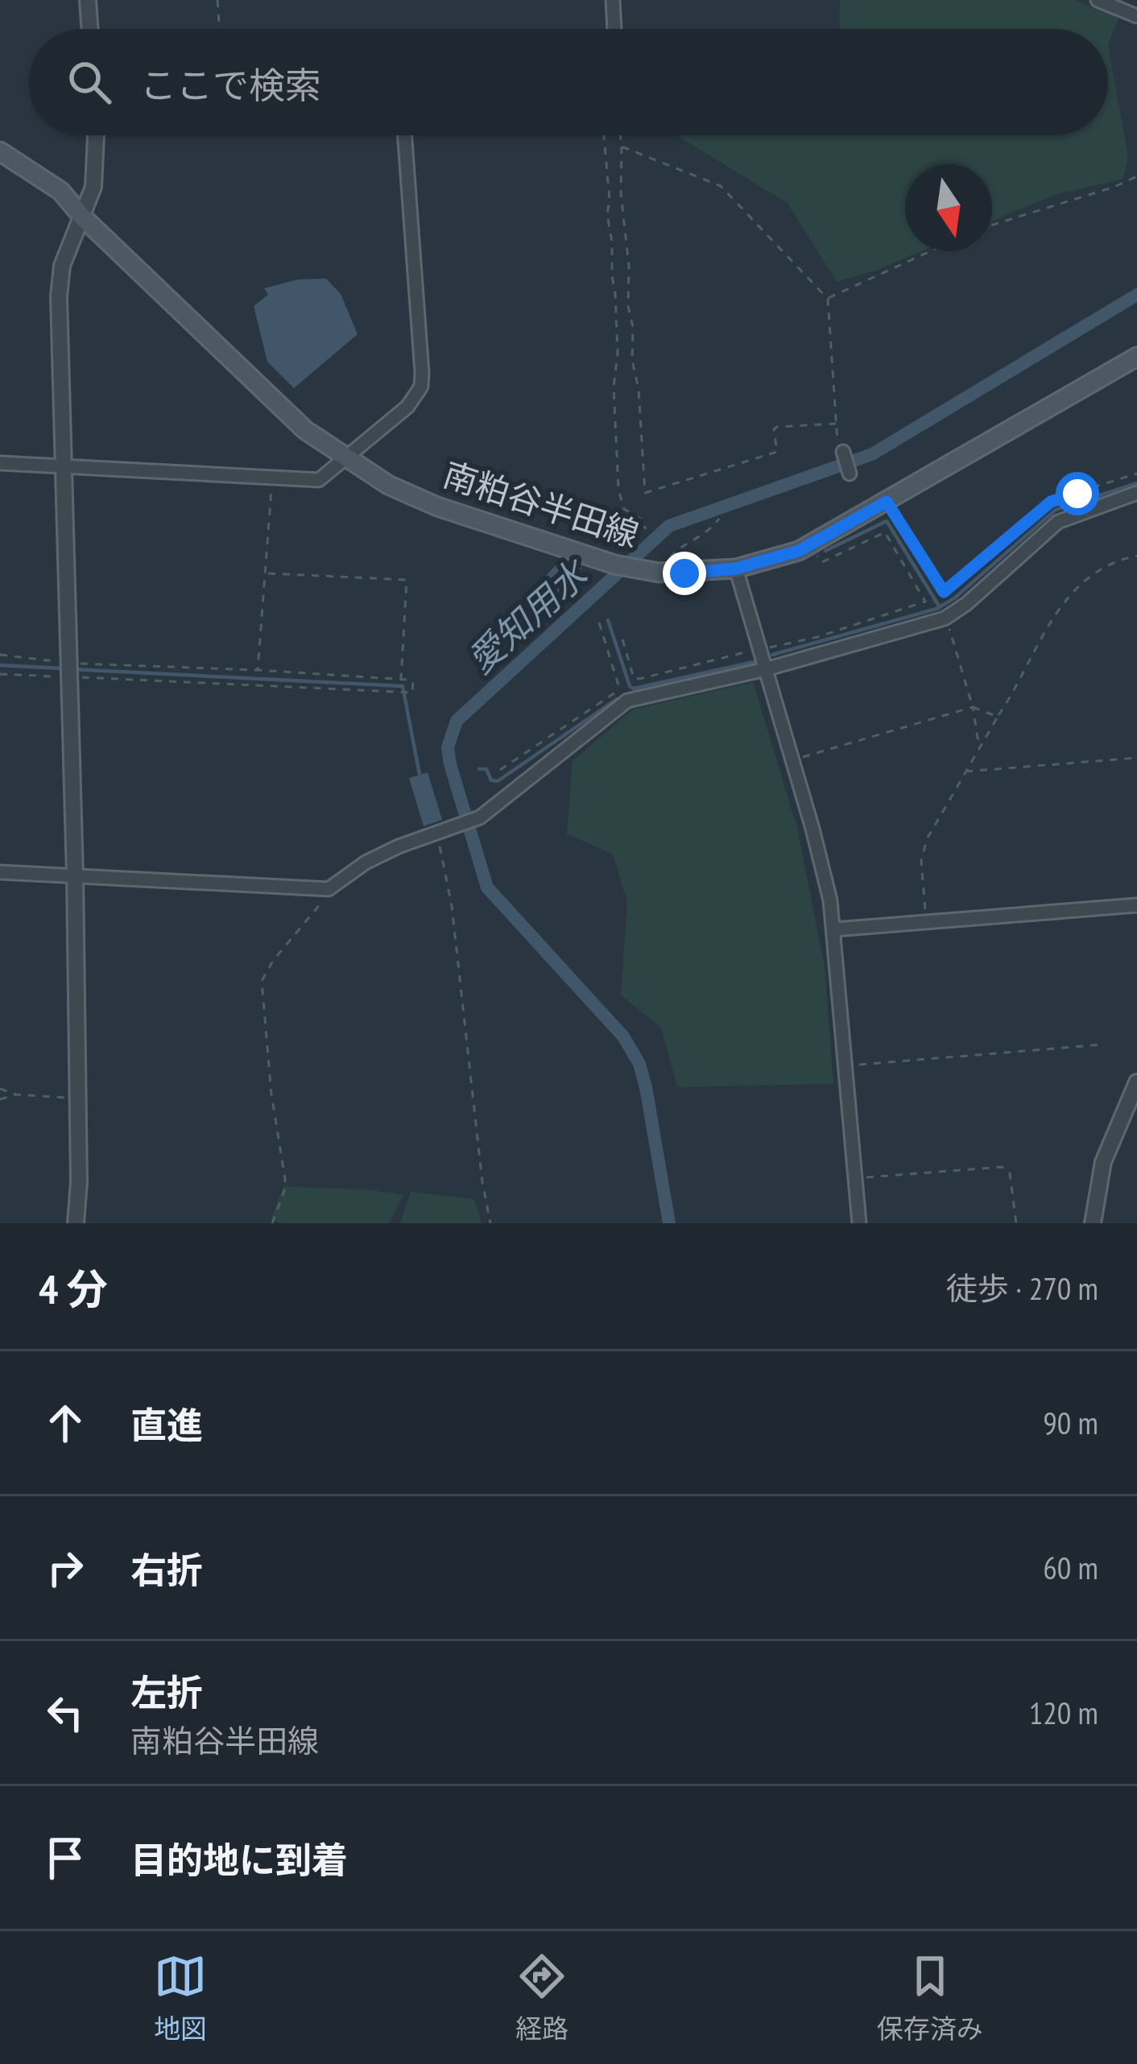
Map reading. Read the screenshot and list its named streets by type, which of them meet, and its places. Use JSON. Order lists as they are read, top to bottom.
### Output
{
  "streets": {
    "main road": ["南粕谷半田線"]
  },
  "water": ["愛知用水"],
  "north": "bottom",
  "page": {
    "search": "ここで検索",
    "heading": ["4 分", "徒歩 · 270 m"],
    "list": [
      ["直進", "90 m"],
      ["右折", "60 m"],
      ["左折", "南粕谷半田線", "120 m"],
      "目的地に到着"
    ],
    "nav": ["地図", "経路", "保存済み"]
  }
}
